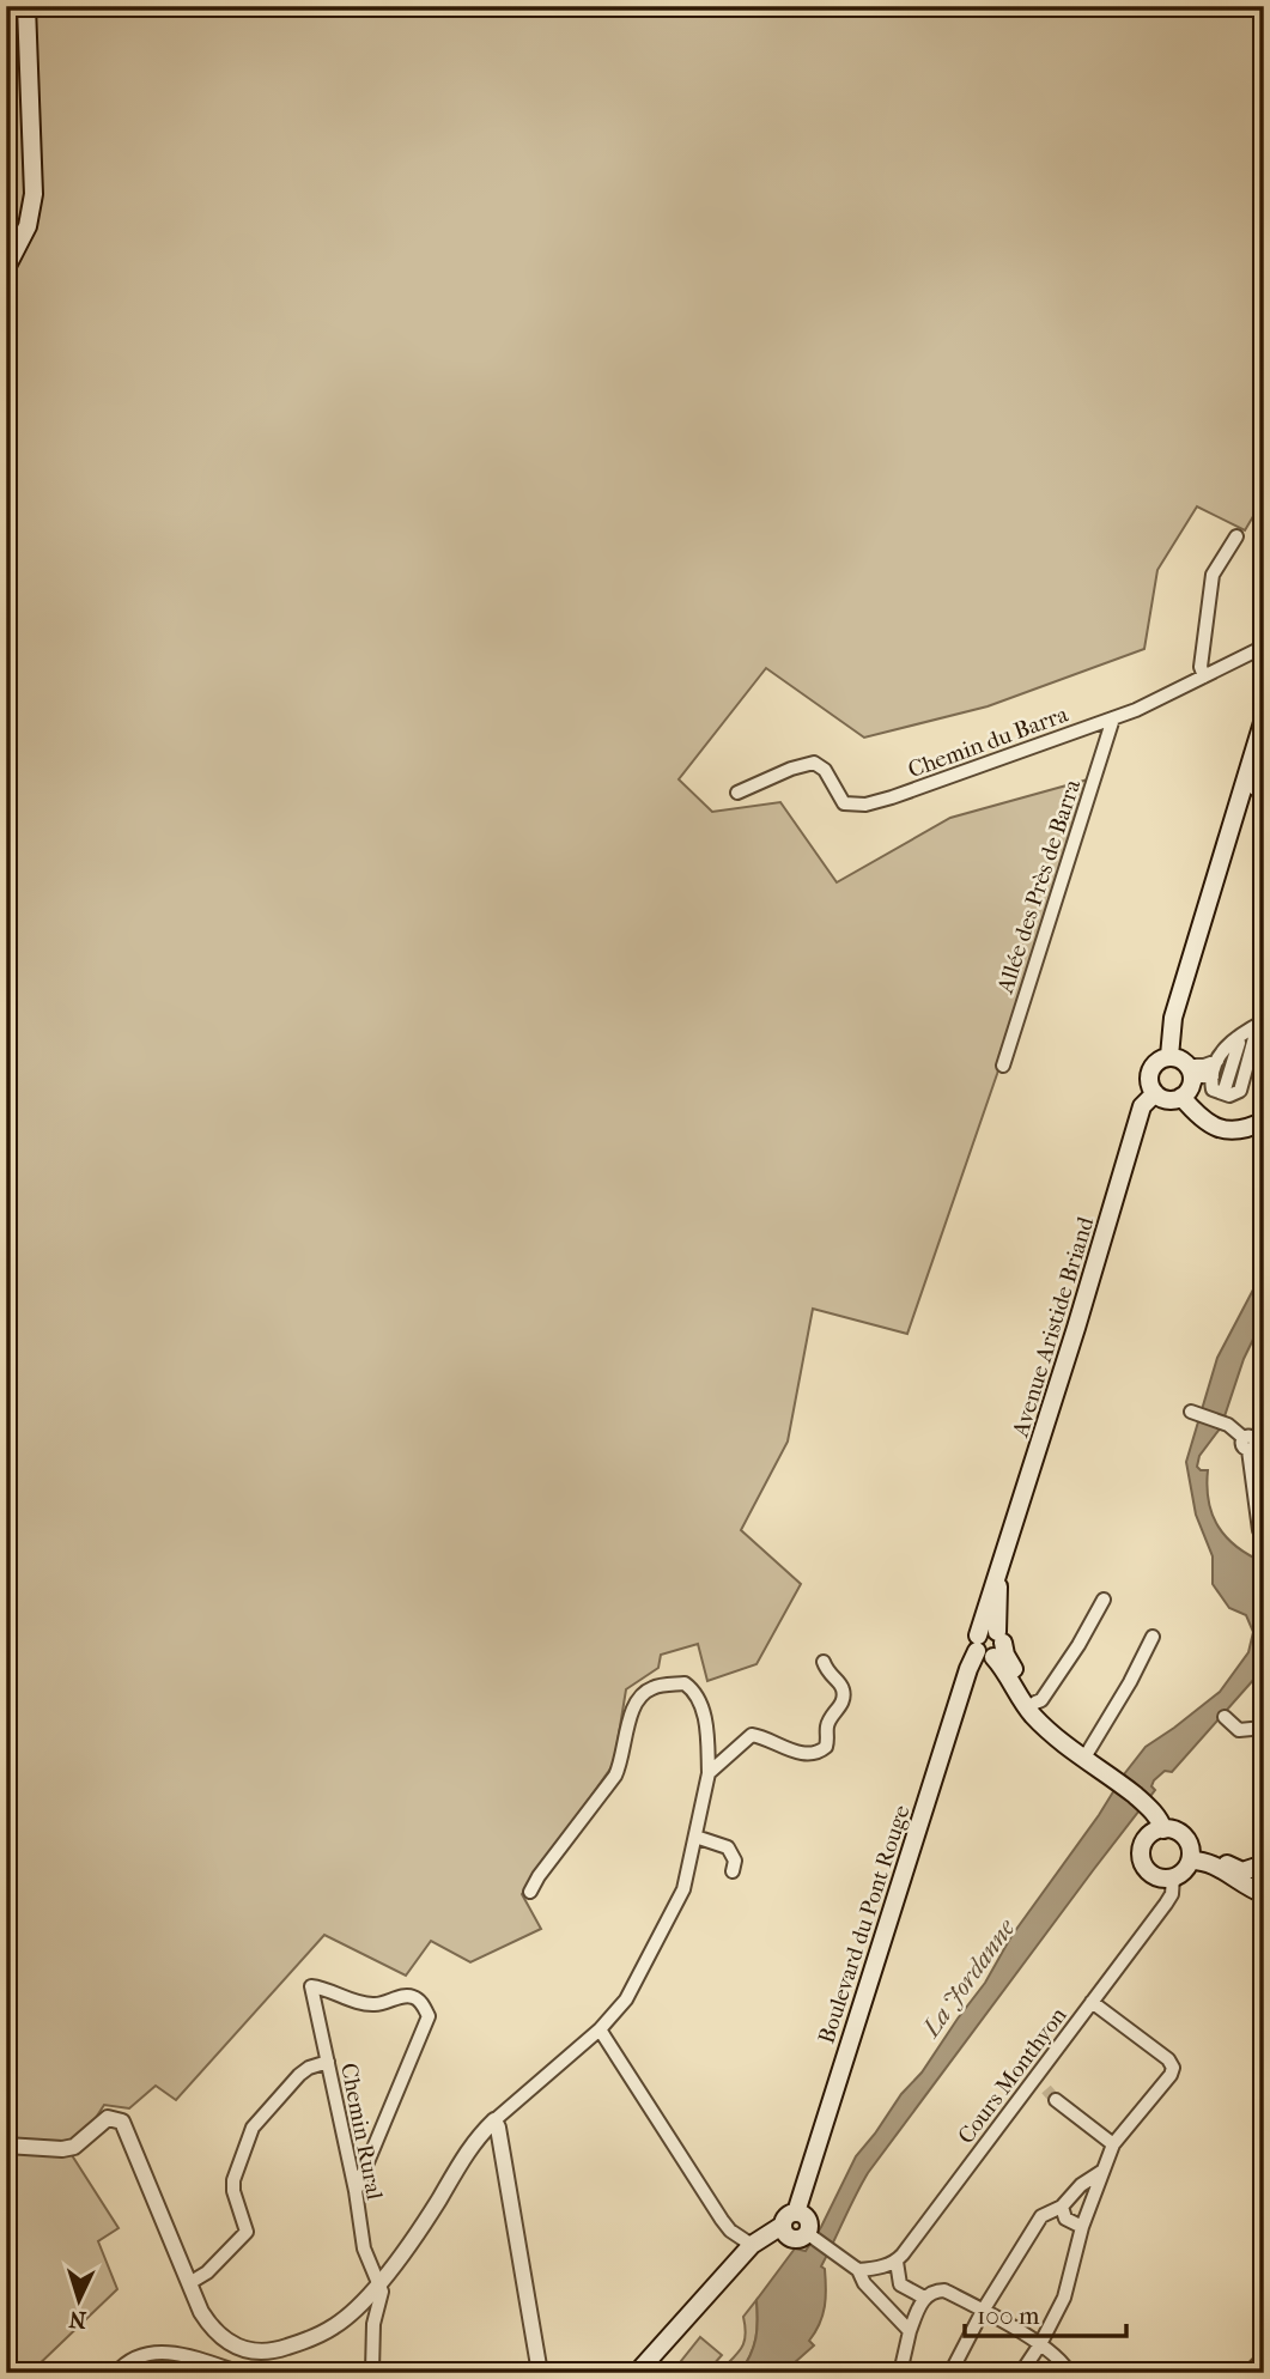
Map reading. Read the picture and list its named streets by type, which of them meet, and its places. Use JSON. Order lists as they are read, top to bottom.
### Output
{
  "streets": {
    "main road": ["Avenue Aristide Briand", "Boulevard du Pont Rouge"],
    "street": [
      "Chemin du Barra",
      "Allée des Près de Barra",
      "Cours Monthyon",
      "Chemin Rural"
    ]
  },
  "crossings": [
    ["Chemin du Barra", "Allée des Près de Barra"],
    ["Avenue Aristide Briand", "Boulevard du Pont Rouge"]
  ],
  "water": ["La Jordanne"],
  "scale_bar": "100 m",
  "north": "bottom"
}
